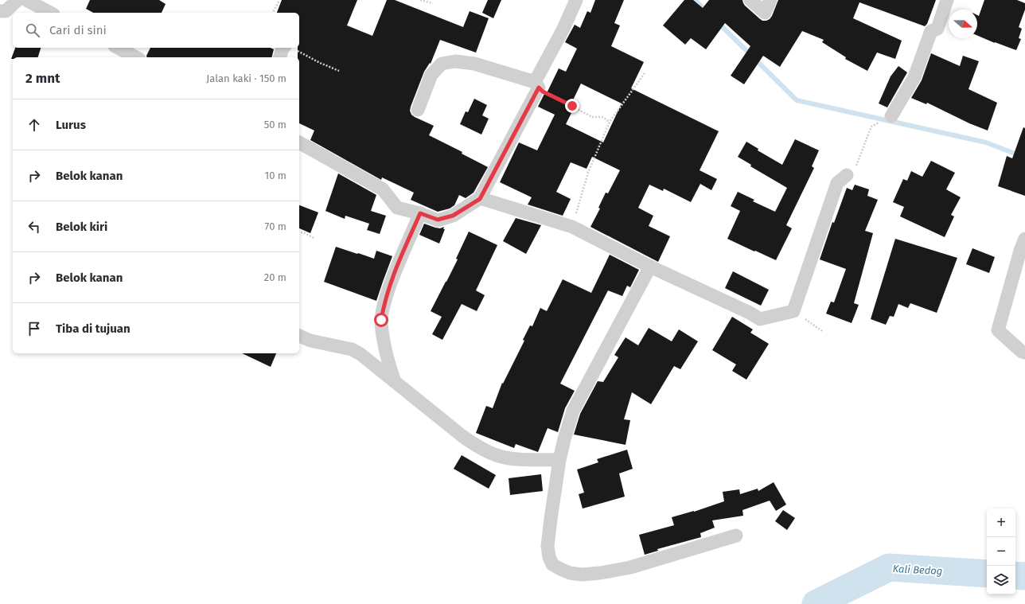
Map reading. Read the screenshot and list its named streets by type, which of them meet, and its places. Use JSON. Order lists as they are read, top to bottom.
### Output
{
  "water": ["Kali Bedog"],
  "north": "right",
  "page": {
    "search": "Cari di sini",
    "heading": ["2 mnt", "Jalan kaki · 150 m"],
    "list": [
      ["Lurus", "50 m"],
      ["Belok kanan", "10 m"],
      ["Belok kiri", "70 m"],
      ["Belok kanan", "20 m"],
      "Tiba di tujuan"
    ],
    "map_buttons": ["+", "−"]
  }
}
